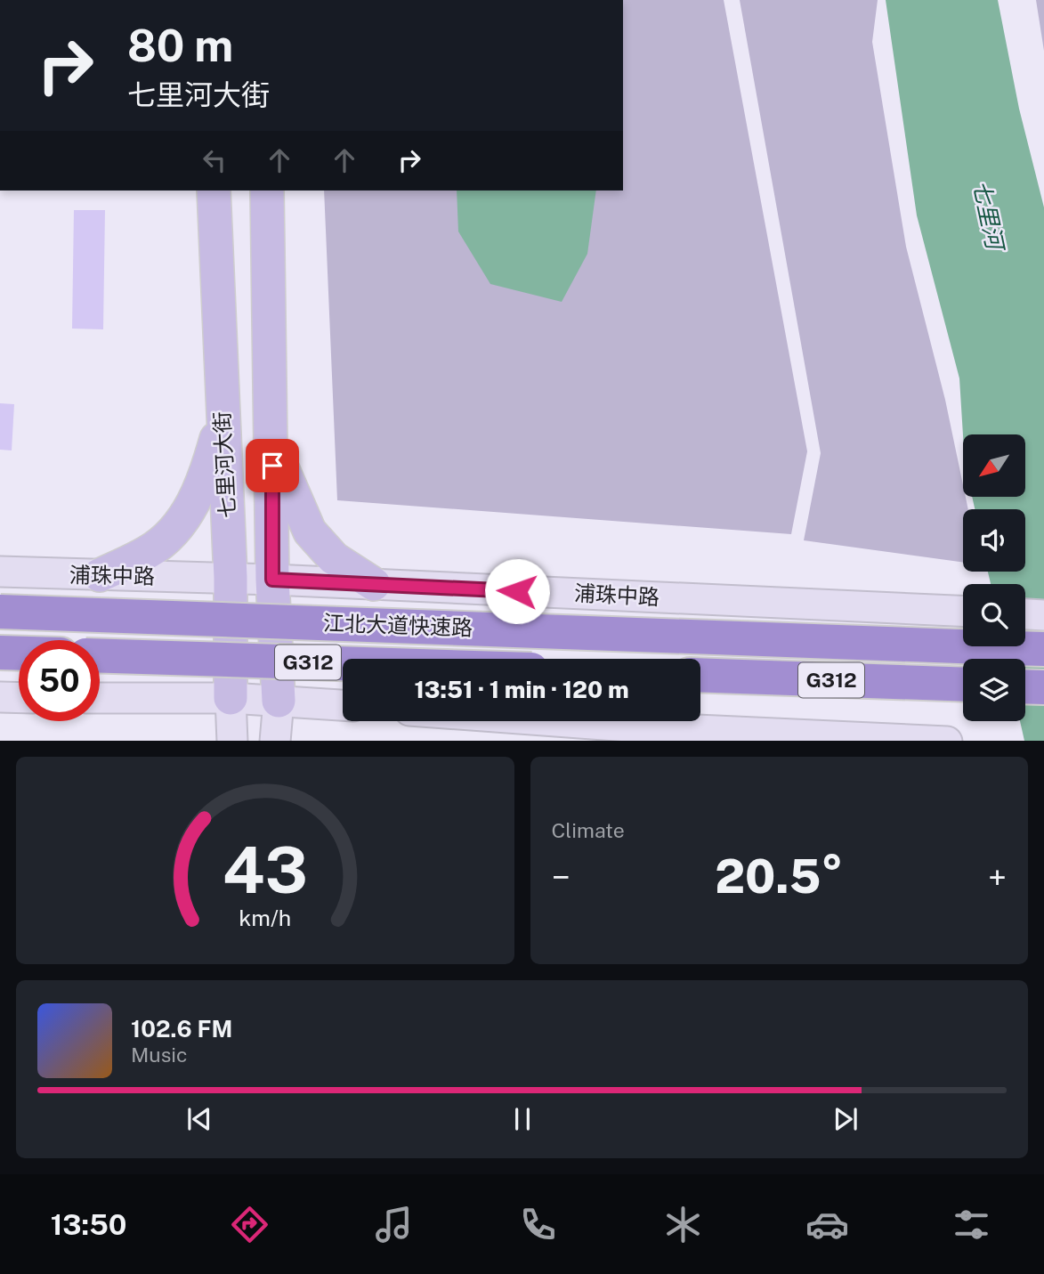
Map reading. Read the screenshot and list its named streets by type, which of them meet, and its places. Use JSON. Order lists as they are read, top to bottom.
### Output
{
  "streets": {
    "highway": ["江北大道快速路", "G312"],
    "main road": ["七里河大街", "浦珠中路"]
  },
  "crossings": [
    ["七里河大街", "浦珠中路"]
  ],
  "water": ["七里河"],
  "north": "bottom left",
  "page": {
    "turn": ["80 m", "七里河大街"],
    "limit": "50",
    "trip": "13:51 · 1 min · 120 m",
    "tile": "Climate",
    "heat": ["−", "20.5°", "+"],
    "song": ["102.6 FM", "Music"],
    "tabs": "13:50",
    "gauge": ["43", "km/h"]
  }
}
